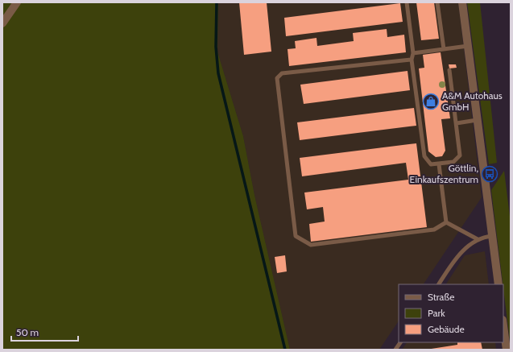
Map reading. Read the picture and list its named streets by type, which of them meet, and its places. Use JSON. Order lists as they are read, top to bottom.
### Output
{
  "places": {
    "shop": ["A&M Autohaus GmbH"],
    "bus stop": ["Göttlin, Einkaufszentrum"]
  },
  "legend": ["Straße", "Park", "Gebäude"],
  "scale_bar": "50 m"
}
